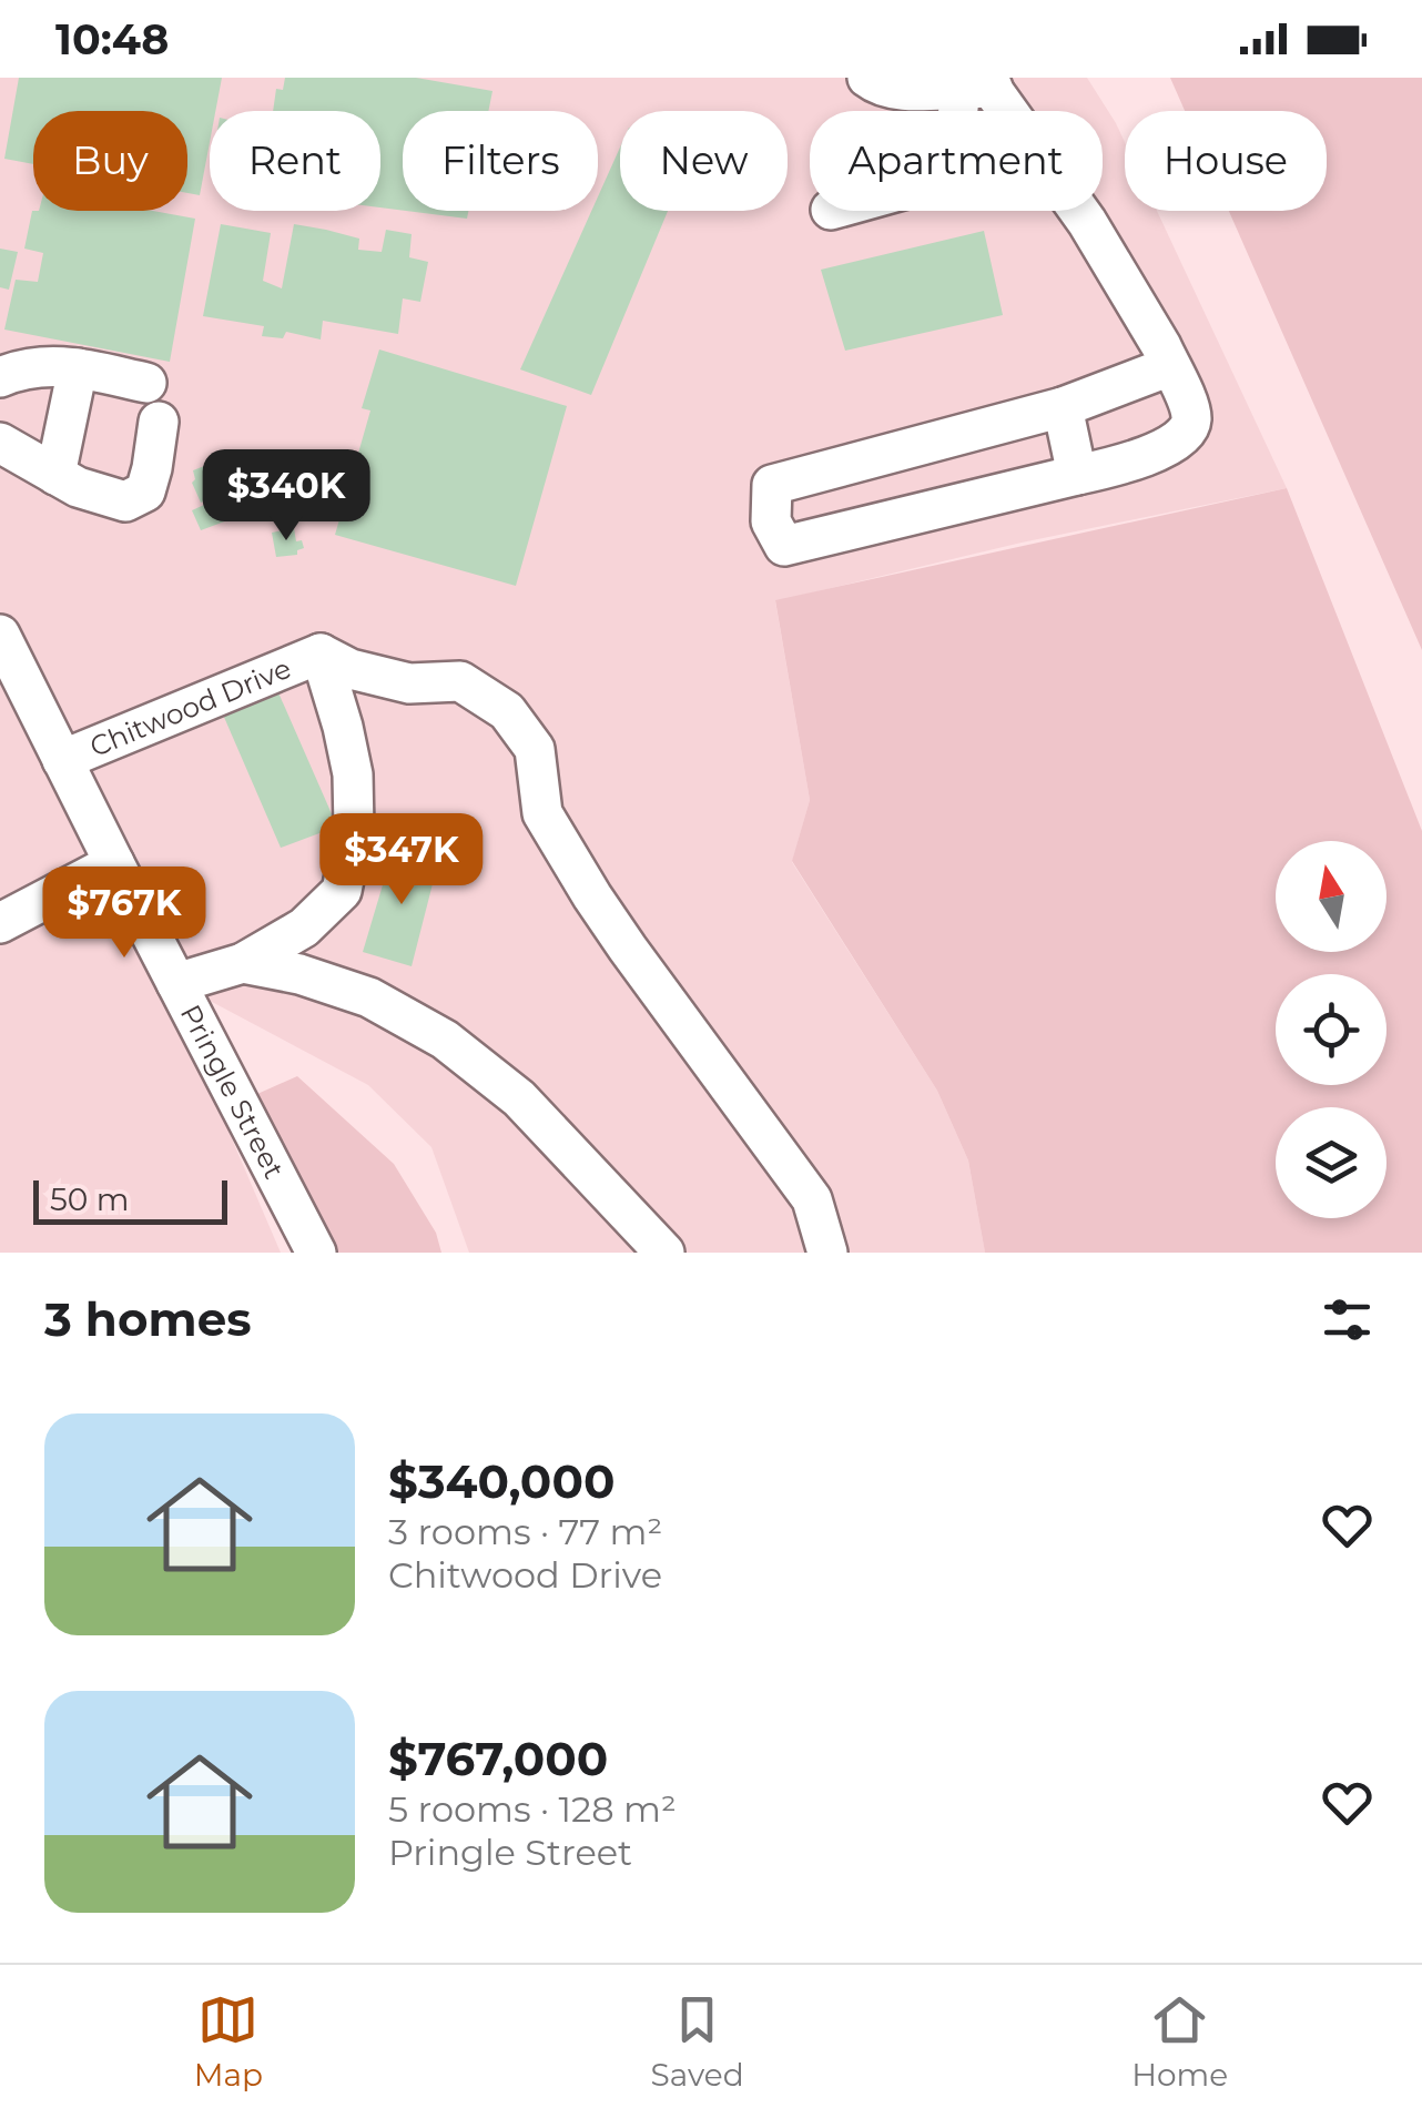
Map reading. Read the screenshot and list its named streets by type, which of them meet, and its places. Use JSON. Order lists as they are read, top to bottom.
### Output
{
  "streets": {
    "street": ["Chitwood Drive", "Pringle Street"]
  },
  "crossings": [
    ["Chitwood Drive", "Pringle Street"]
  ],
  "scale_bar": "50 m",
  "north": "top",
  "page": {
    "status": "10:48",
    "chip": [
      "Buy",
      "Rent",
      "Filters",
      "New",
      "Apartment",
      "House"
    ],
    "price": ["$340K", "$347K", "$767K"],
    "scale": "50 m",
    "heading": "3 homes",
    "list": [
      {
        "name": "$340,000",
        "note": "3 rooms · 77 m² · Chitwood Drive"
      },
      {
        "name": "$767,000",
        "note": "5 rooms · 128 m² · Pringle Street"
      }
    ],
    "tabs": ["Map", "Saved", "Home"]
  }
}
